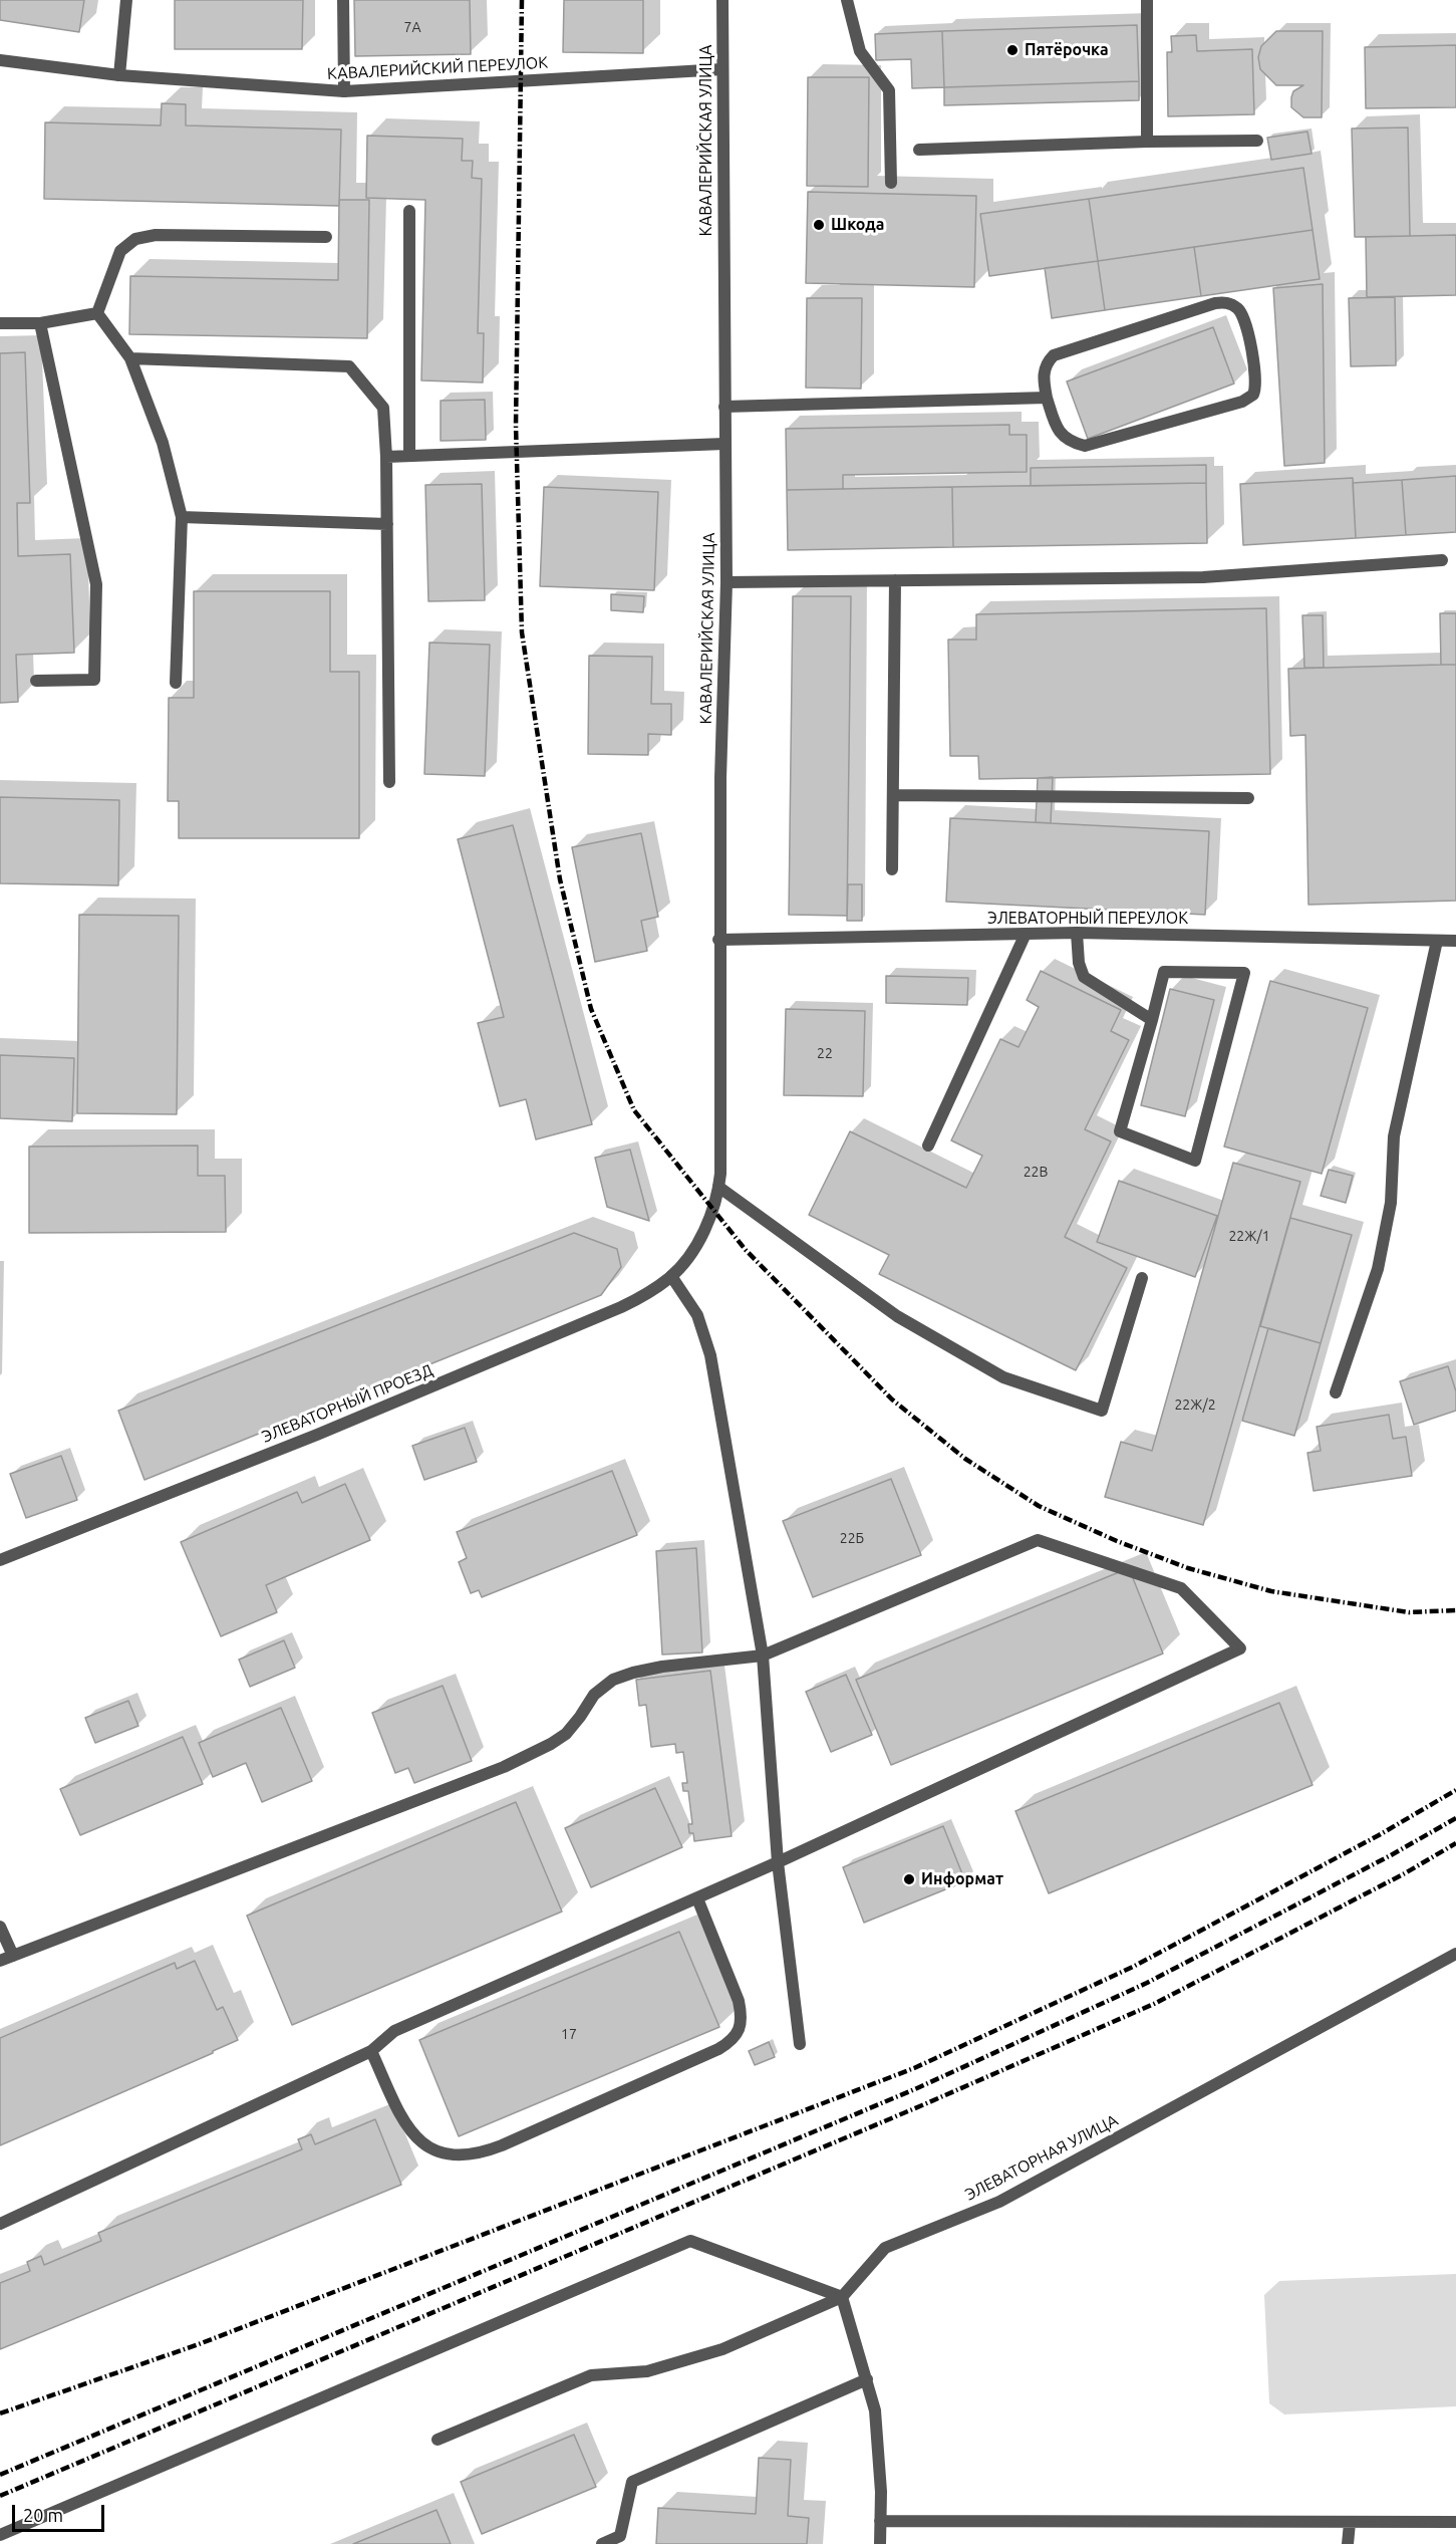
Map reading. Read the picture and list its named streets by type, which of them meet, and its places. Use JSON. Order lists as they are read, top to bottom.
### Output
{
  "streets": {
    "street": [
      "КАВАЛЕРИЙСКИЙ ПЕРЕУЛОК",
      "КАВАЛЕРИЙСКАЯ УЛИЦА",
      "ЭЛЕВАТОРНЫЙ ПЕРЕУЛОК",
      "ЭЛЕВАТОРНЫЙ ПРОЕЗД",
      "ЭЛЕВАТОРНАЯ УЛИЦА"
    ]
  },
  "crossings": [
    ["КАВАЛЕРИЙСКИЙ ПЕРЕУЛОК", "КАВАЛЕРИЙСКАЯ УЛИЦА"],
    ["КАВАЛЕРИЙСКАЯ УЛИЦА", "ЭЛЕВАТОРНЫЙ ПЕРЕУЛОК"],
    ["КАВАЛЕРИЙСКАЯ УЛИЦА", "ЭЛЕВАТОРНЫЙ ПРОЕЗД"]
  ],
  "places": ["Пятёрочка", "Шкода", "Информат"],
  "house_numbers": [
    "7А",
    "22",
    "22В",
    "22Ж/1",
    "22Ж/2",
    "22Б",
    "17"
  ],
  "scale_bar": "20 m"
}
